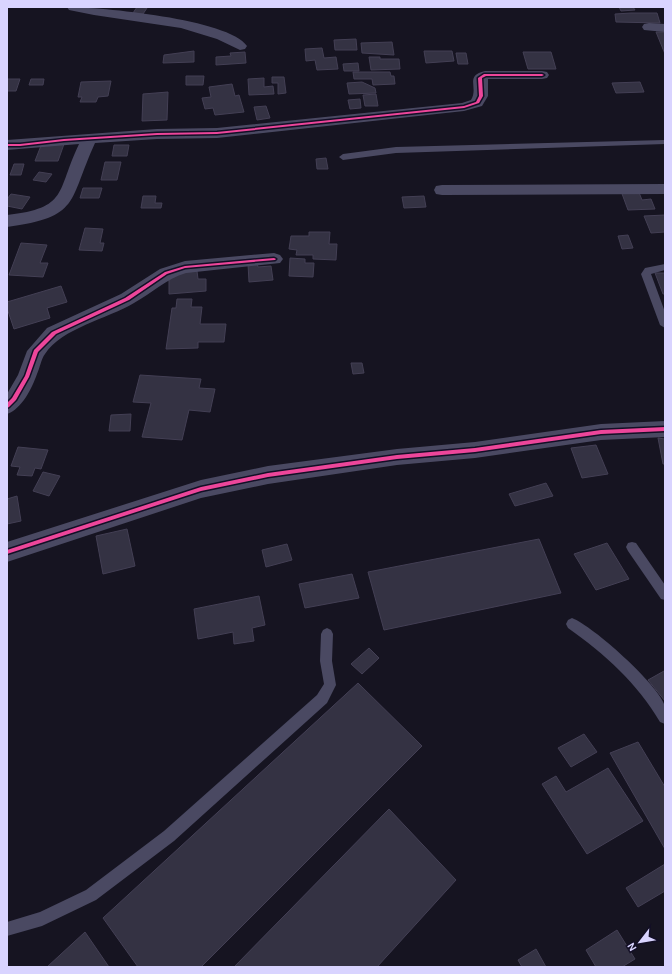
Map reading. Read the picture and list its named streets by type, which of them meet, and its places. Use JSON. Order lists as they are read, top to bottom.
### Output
{
  "north": "bottom left"
}
